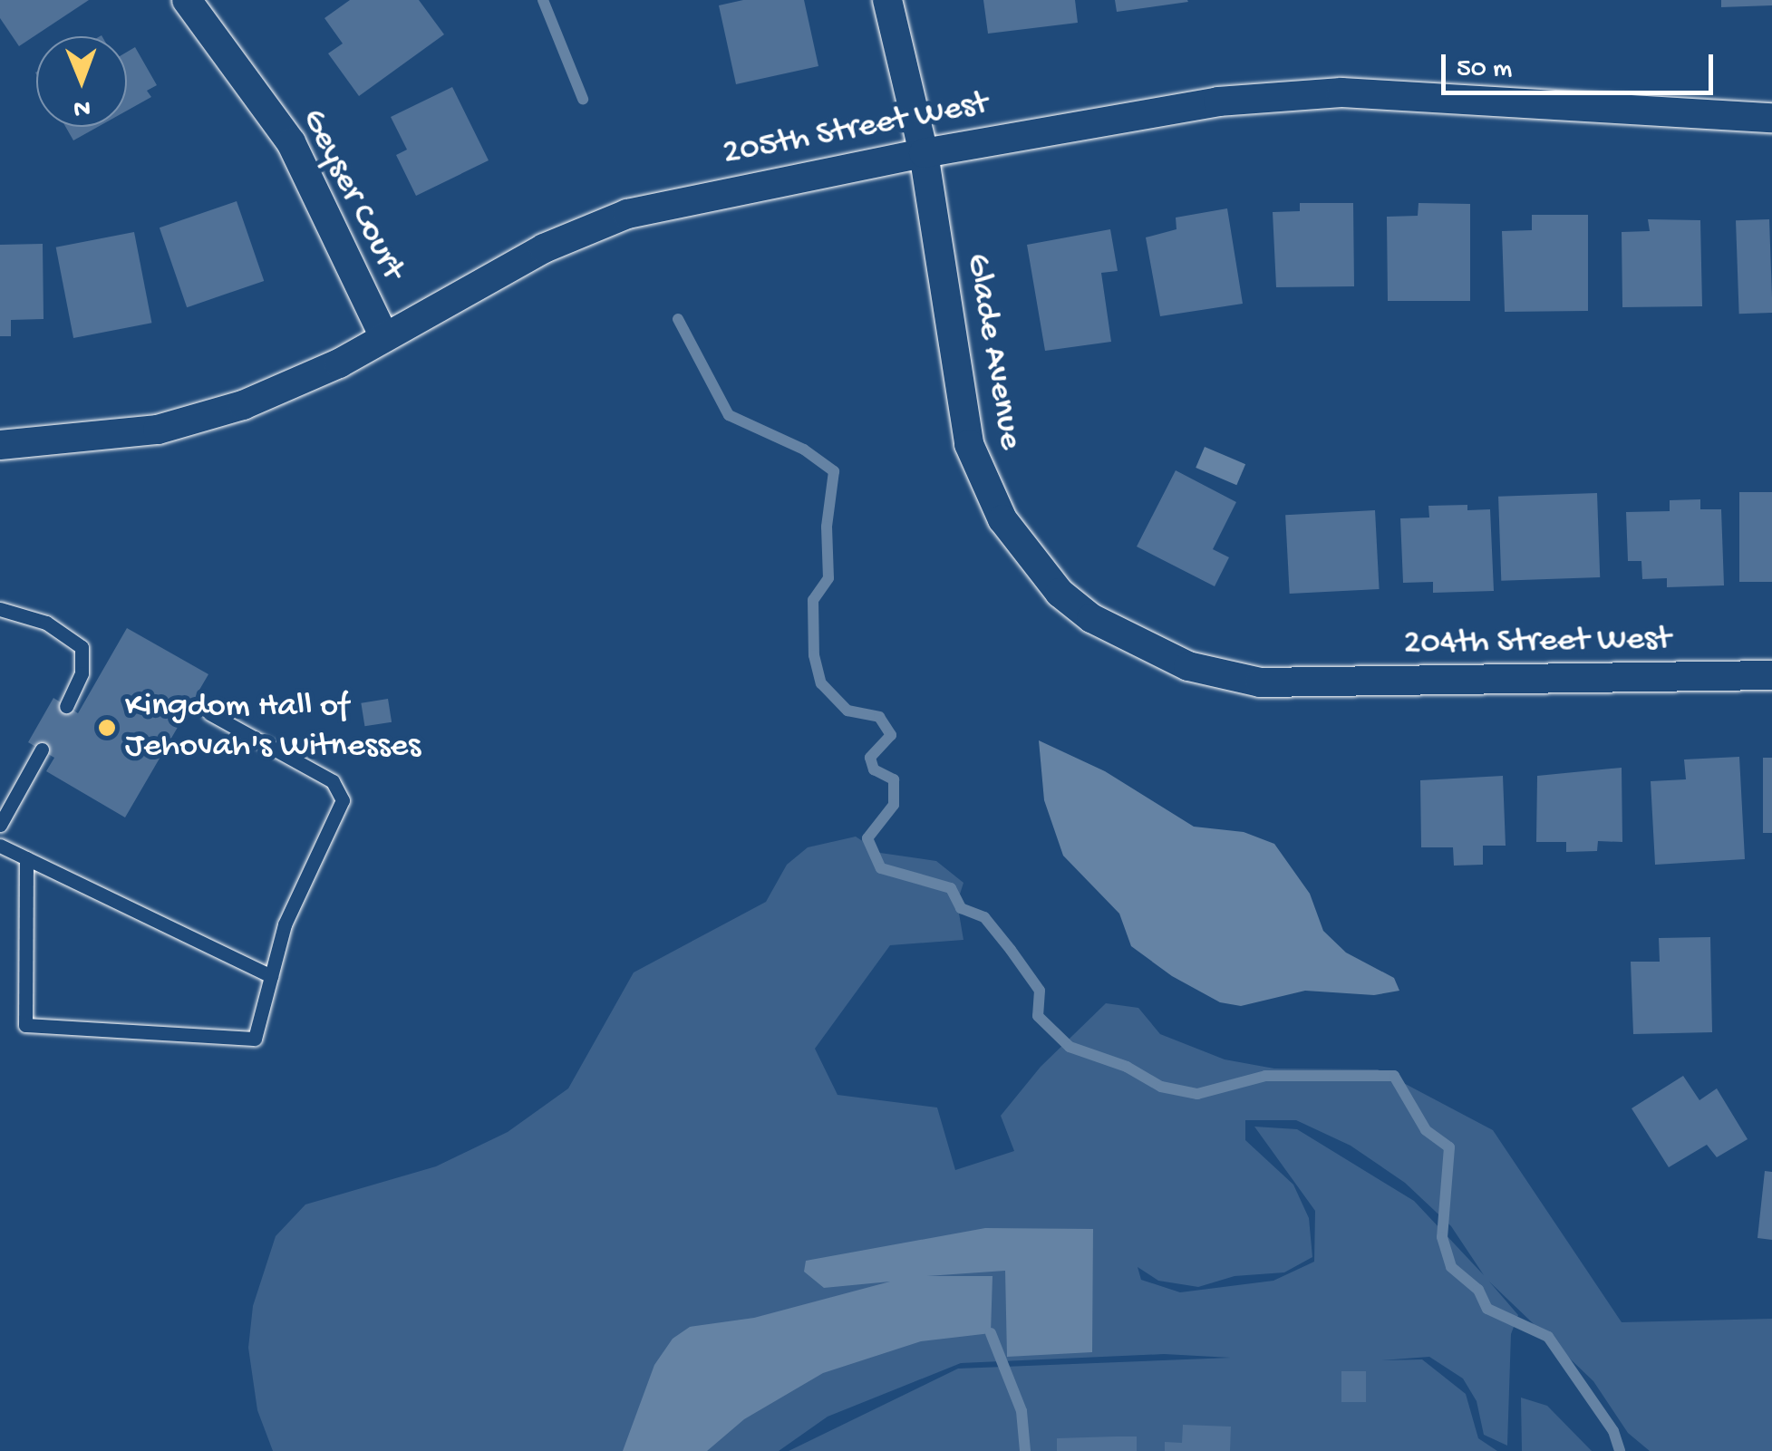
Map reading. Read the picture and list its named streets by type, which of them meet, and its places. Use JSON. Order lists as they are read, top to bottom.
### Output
{
  "streets": {
    "street": [
      "205th Street West",
      "Geyser Court",
      "Glade Avenue",
      "204th Street West"
    ]
  },
  "crossings": [
    ["205th Street West", "Geyser Court"],
    ["205th Street West", "Glade Avenue"],
    ["Glade Avenue", "204th Street West"]
  ],
  "places": ["Kingdom Hall of Jehovah's Witnesses"],
  "scale_bar": "50 m",
  "north": "bottom"
}
